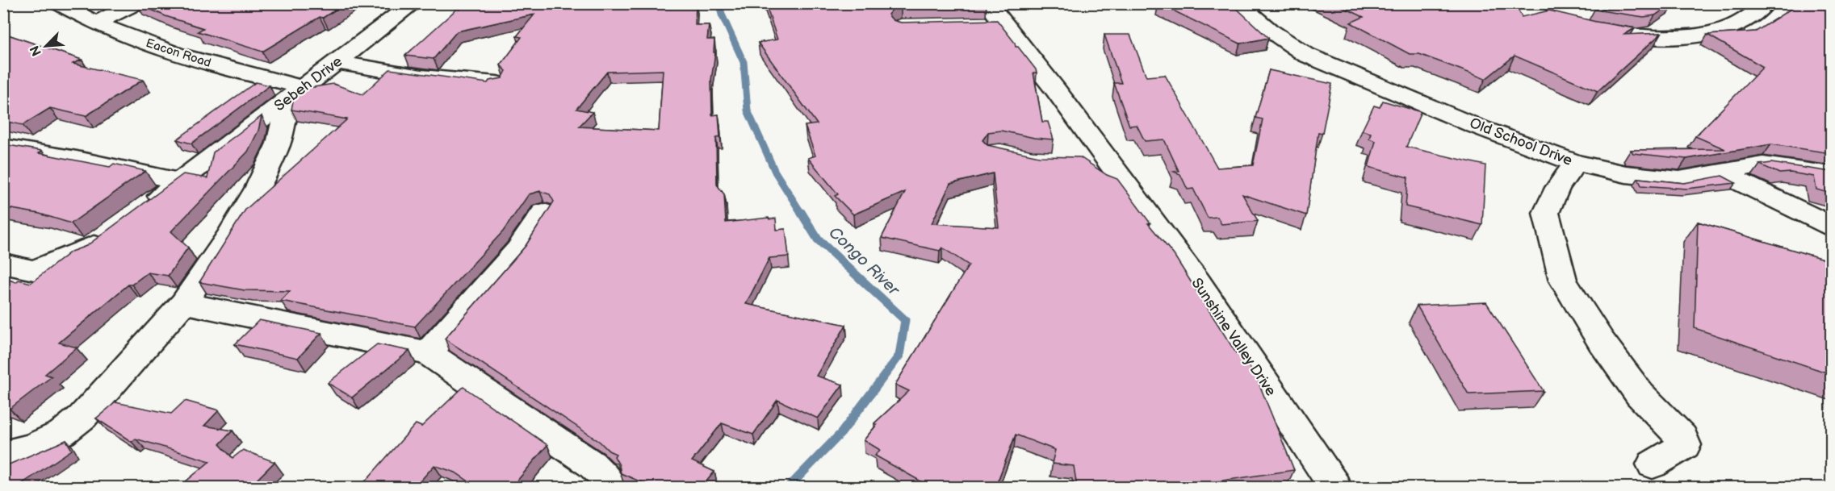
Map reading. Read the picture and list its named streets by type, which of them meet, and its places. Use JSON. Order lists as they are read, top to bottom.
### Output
{
  "streets": {
    "street": [
      "Eacon Road",
      "Sebeh Drive",
      "Old School Drive",
      "Sunshine Valley Drive"
    ]
  },
  "crossings": [
    ["Eacon Road", "Sebeh Drive"]
  ],
  "water": ["Congo River"],
  "north": "bottom left"
}
